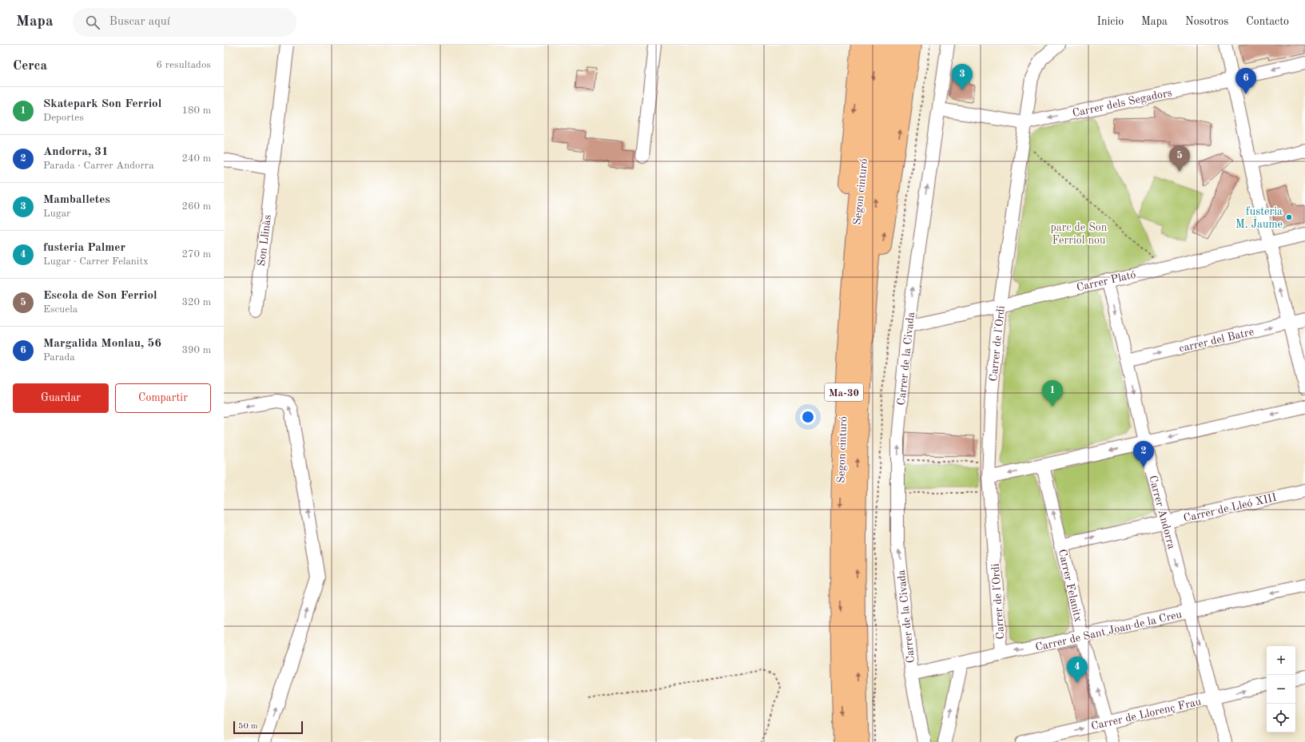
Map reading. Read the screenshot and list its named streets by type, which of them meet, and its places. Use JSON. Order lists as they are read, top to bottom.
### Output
{
  "streets": {
    "highway": ["Segon cinturó", "Ma-30"],
    "street": [
      "Carrer dels Segadors",
      "Son Llinàs",
      "Carrer Plató",
      "carrer del Batre",
      "Carrer de l'Ordi",
      "Carrer de la Civada",
      "Carrer de Lleó XIII",
      "Carrer Andorra",
      "Carrer Felanitx",
      "Carrer de Sant Joan de la Creu",
      "Carrer de Llorenç Frau"
    ]
  },
  "crossings": [
    ["Carrer dels Segadors", "Carrer de l'Ordi"],
    ["Carrer dels Segadors", "Carrer de la Civada"],
    ["Carrer Plató", "Carrer de l'Ordi"],
    ["Carrer Plató", "Carrer de la Civada"],
    ["Carrer Plató", "Carrer Andorra"],
    ["carrer del Batre", "Carrer Andorra"],
    ["Carrer de l'Ordi", "Carrer de Sant Joan de la Creu"],
    ["Carrer de la Civada", "Carrer de Sant Joan de la Creu"],
    ["Carrer de Lleó XIII", "Carrer Andorra"],
    ["Carrer de Lleó XIII", "Carrer Felanitx"],
    ["Carrer Andorra", "Carrer de Sant Joan de la Creu"],
    ["Carrer Andorra", "Carrer de Llorenç Frau"],
    ["Carrer Felanitx", "Carrer de Sant Joan de la Creu"],
    ["Carrer Felanitx", "Carrer de Llorenç Frau"]
  ],
  "one_way": [
    "Carrer dels Segadors",
    "Carrer de la Civada",
    "Carrer Andorra",
    "Carrer Felanitx",
    "Carrer de Sant Joan de la Creu",
    "Carrer de Llorenç Frau"
  ],
  "parks": ["parc de Son Ferriol nou"],
  "places": ["fusteria M. Jaume"],
  "scale_bar": "50 m",
  "page": {
    "header": "Mapa",
    "search": "Buscar aquí",
    "nav": [
      "Inicio",
      "Mapa",
      "Nosotros",
      "Contacto"
    ],
    "heading": ["Cerca", "6 resultados"],
    "pins": [
      "3",
      "6",
      "5",
      "1",
      "2",
      "4"
    ],
    "list": [
      {
        "mark": "1",
        "name": "Skatepark Son Ferriol",
        "note": "Deportes",
        "value": "180 m"
      },
      {
        "mark": "2",
        "name": "Andorra, 31",
        "note": "Parada · Carrer Andorra",
        "value": "240 m"
      },
      {
        "mark": "3",
        "name": "Mamballetes",
        "note": "Lugar",
        "value": "260 m"
      },
      {
        "mark": "4",
        "name": "fusteria Palmer",
        "note": "Lugar · Carrer Felanitx",
        "value": "270 m"
      },
      {
        "mark": "5",
        "name": "Escola de Son Ferriol",
        "note": "Escuela",
        "value": "320 m"
      },
      {
        "mark": "6",
        "name": "Margalida Monlau, 56",
        "note": "Parada",
        "value": "390 m"
      }
    ],
    "buttons": ["Guardar", "Compartir"],
    "map_buttons": ["+", "−"],
    "scale": "50 m"
  }
}
